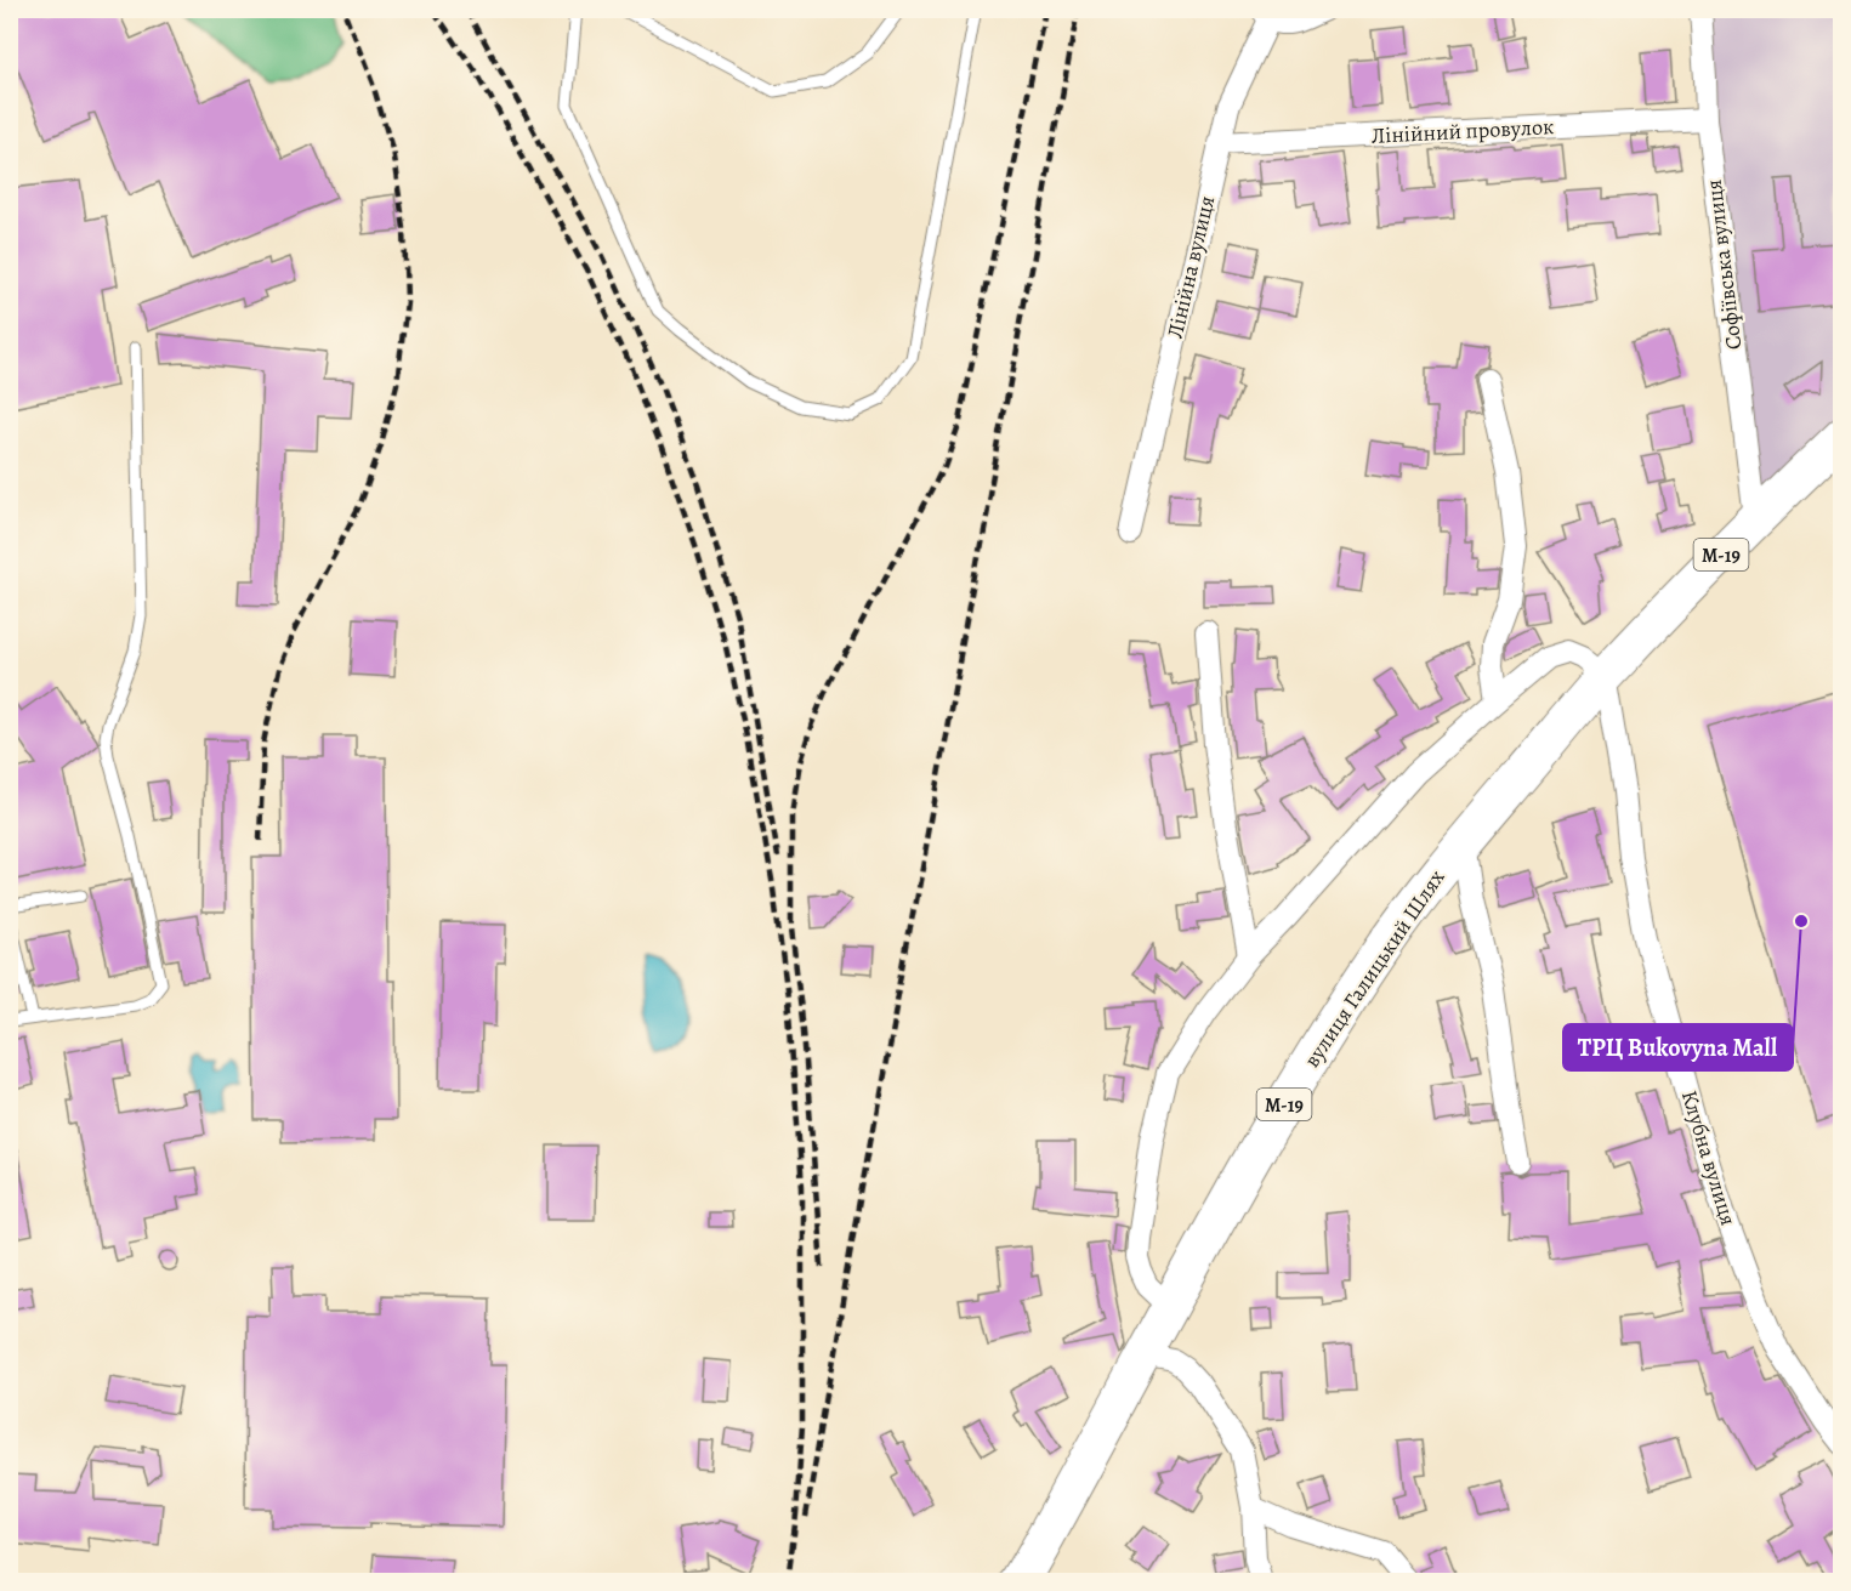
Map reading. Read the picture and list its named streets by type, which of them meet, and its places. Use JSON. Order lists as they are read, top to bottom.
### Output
{
  "streets": {
    "highway": ["М-19", "вулиця Галицький Шлях"],
    "street": [
      "Лінійний провулок",
      "Софіївська вулиця",
      "Лінійна вулиця",
      "Клубна вулиця"
    ]
  },
  "crossings": [
    ["Лінійний провулок", "Софіївська вулиця"],
    ["Лінійний провулок", "Лінійна вулиця"],
    ["Софіївська вулиця", "вулиця Галицький Шлях"],
    ["вулиця Галицький Шлях", "Клубна вулиця"]
  ],
  "places": ["ТРЦ Bukovyna Mall"]
}
